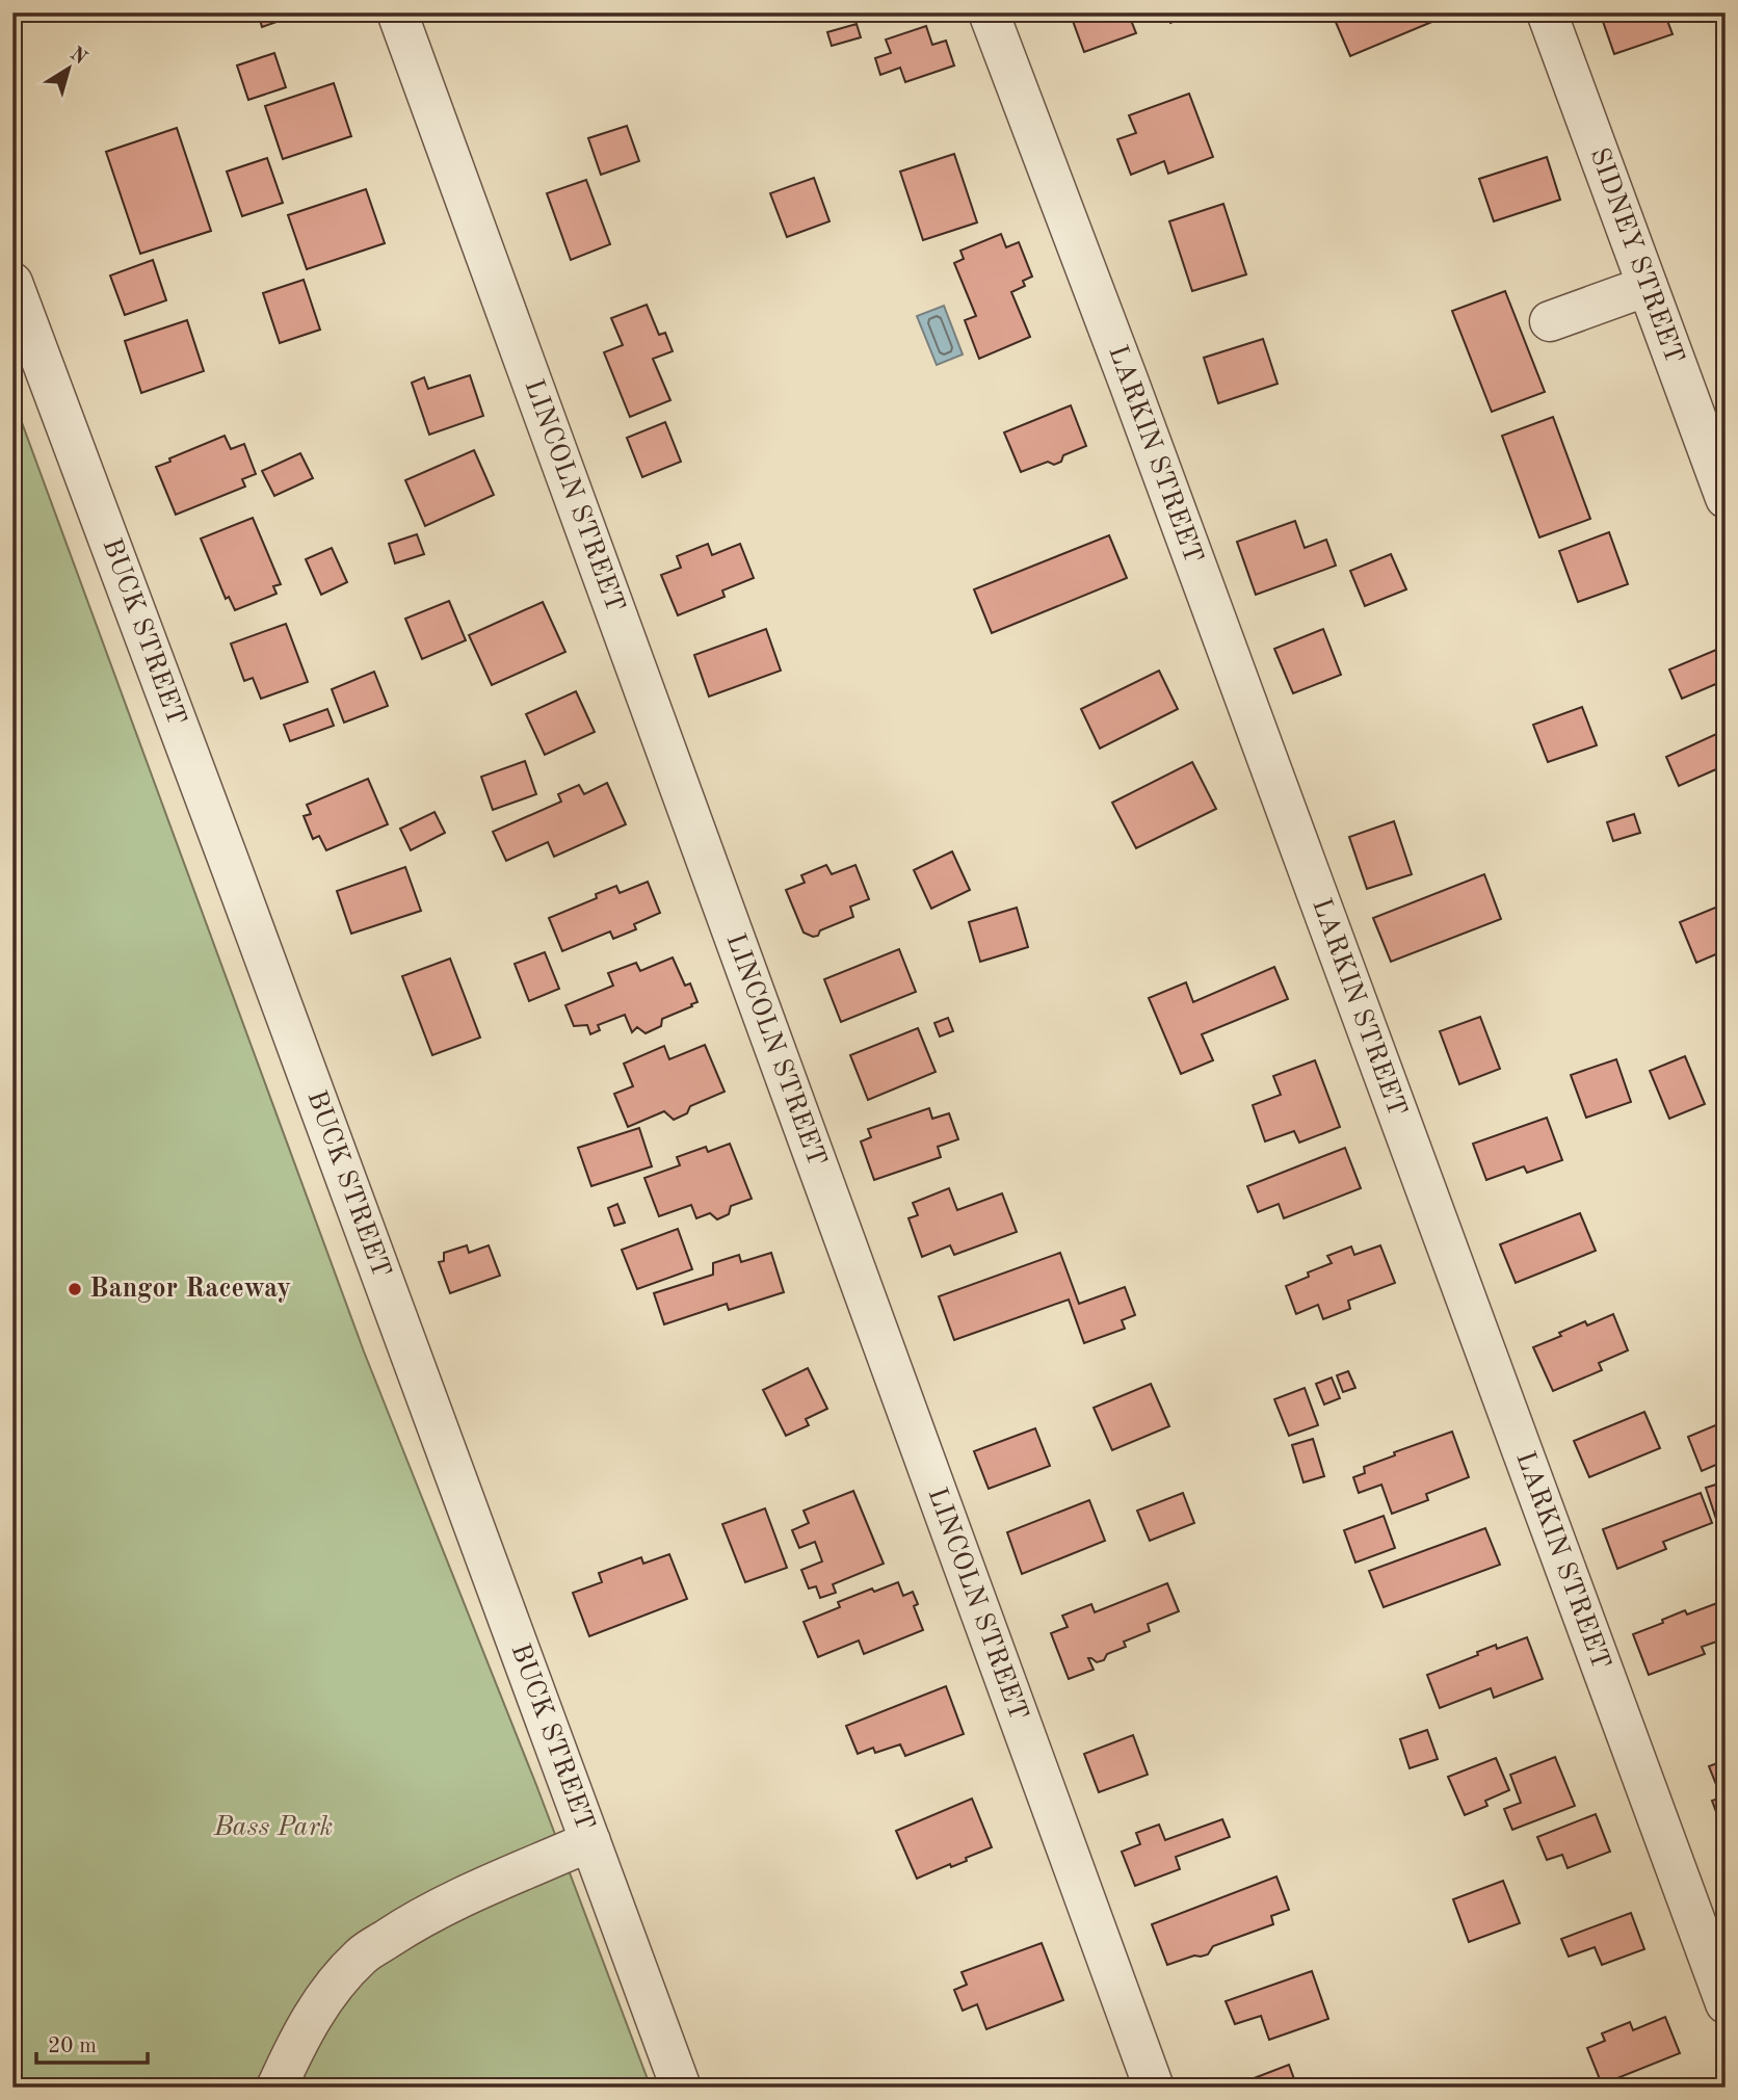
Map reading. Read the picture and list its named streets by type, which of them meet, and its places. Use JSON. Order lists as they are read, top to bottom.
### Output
{
  "streets": {
    "street": [
      "SIDNEY STREET",
      "LARKIN STREET",
      "LINCOLN STREET",
      "BUCK STREET"
    ]
  },
  "parks": ["Bass Park"],
  "places": ["Bangor Raceway"],
  "scale_bar": "20 m",
  "north": "top right"
}
